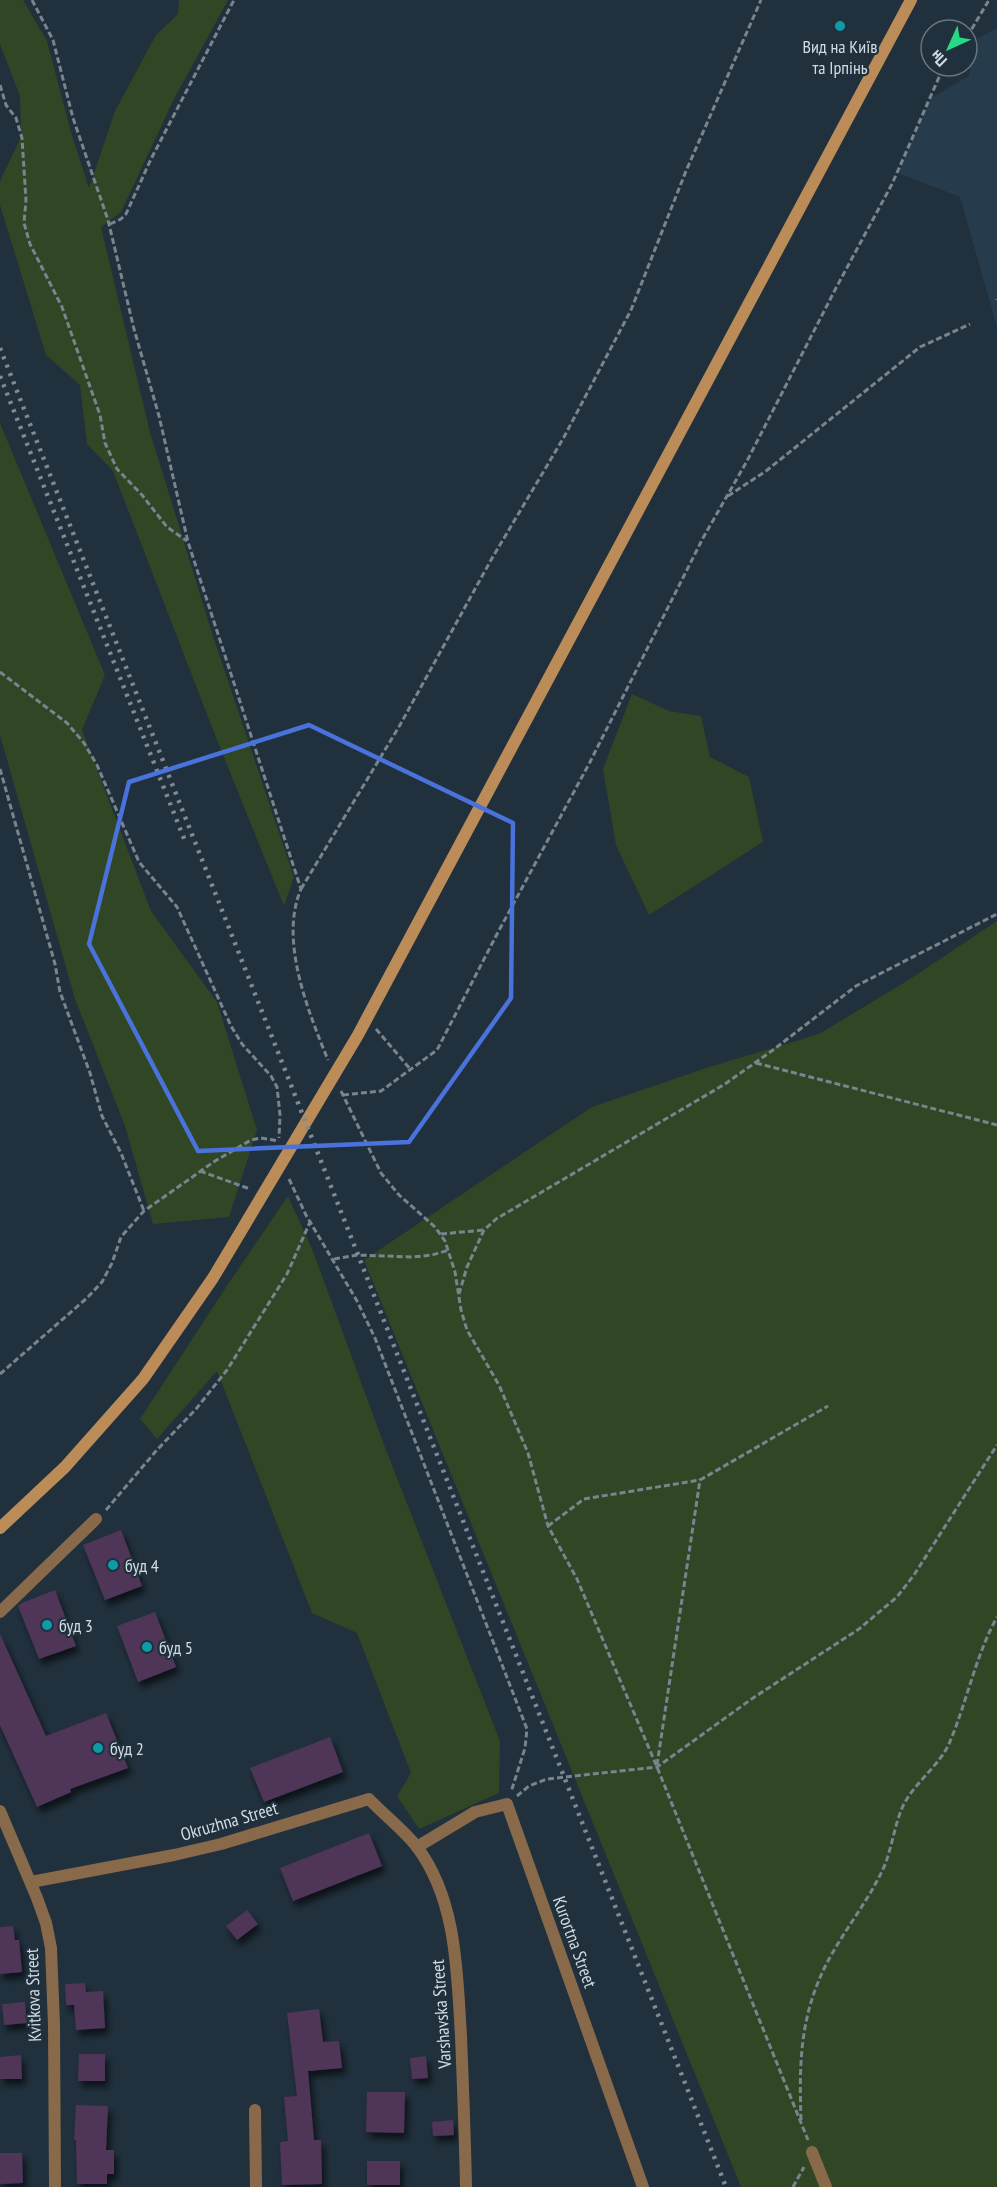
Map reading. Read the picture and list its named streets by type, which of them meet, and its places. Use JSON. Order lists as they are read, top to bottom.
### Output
{
  "streets": {
    "street": [
      "Okruzhna Street",
      "Kurortna Street",
      "Kvitkova Street",
      "Varshavska Street"
    ]
  },
  "crossings": [
    ["Okruzhna Street", "Kvitkova Street"],
    ["Okruzhna Street", "Varshavska Street"]
  ],
  "places": [
    "Вид на Київ та Ірпінь",
    "буд 4",
    "буд 3",
    "буд 5",
    "буд 2"
  ],
  "north": "bottom left"
}
